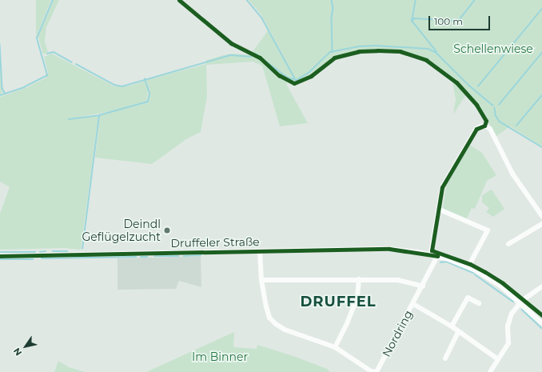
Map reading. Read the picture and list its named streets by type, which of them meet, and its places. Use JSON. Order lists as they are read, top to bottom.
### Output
{
  "streets": {
    "street": ["Druffeler Straße", "Nordring"]
  },
  "crossings": [
    ["Druffeler Straße", "Nordring"]
  ],
  "districts": ["DRUFFEL"],
  "parks": ["Schellenwiese", "Im Binner"],
  "places": ["Deindl Geflügelzucht"],
  "scale_bar": "100 m",
  "north": "bottom left"
}
